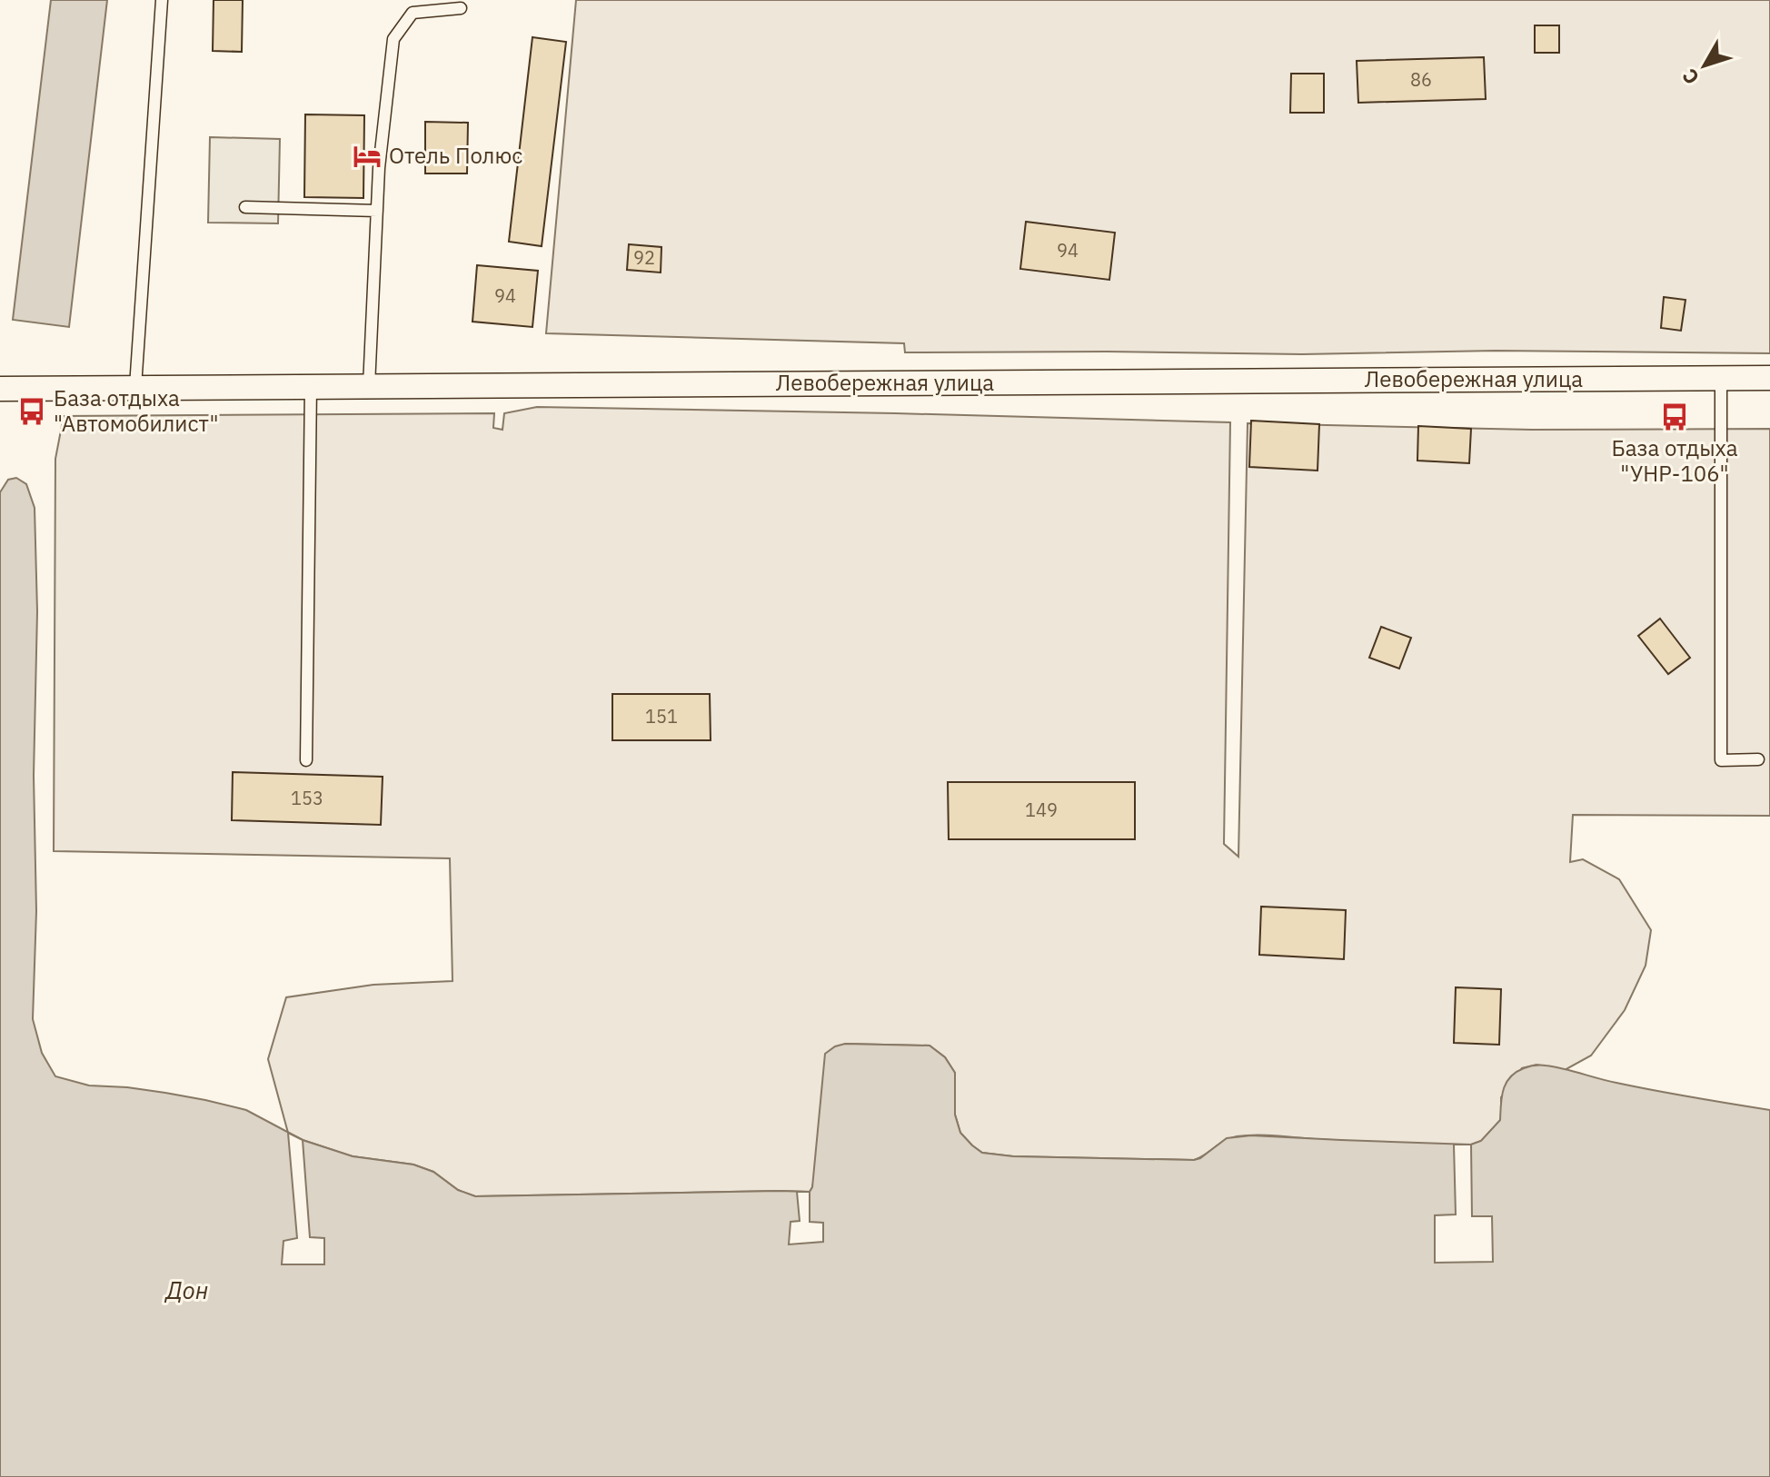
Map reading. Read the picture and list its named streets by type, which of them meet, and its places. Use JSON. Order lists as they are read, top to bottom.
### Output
{
  "streets": {
    "street": ["Левобережная улица"]
  },
  "water": ["Дон"],
  "places": {
    "hotel": ["Отель Полюс"],
    "bus stop": ["База отдыха \"Автомобилист\"", "База отдыха \"УНР-106\""]
  },
  "house_numbers": [
    "86",
    "94",
    "92",
    "94",
    "151",
    "153",
    "149"
  ],
  "north": "bottom left"
}
